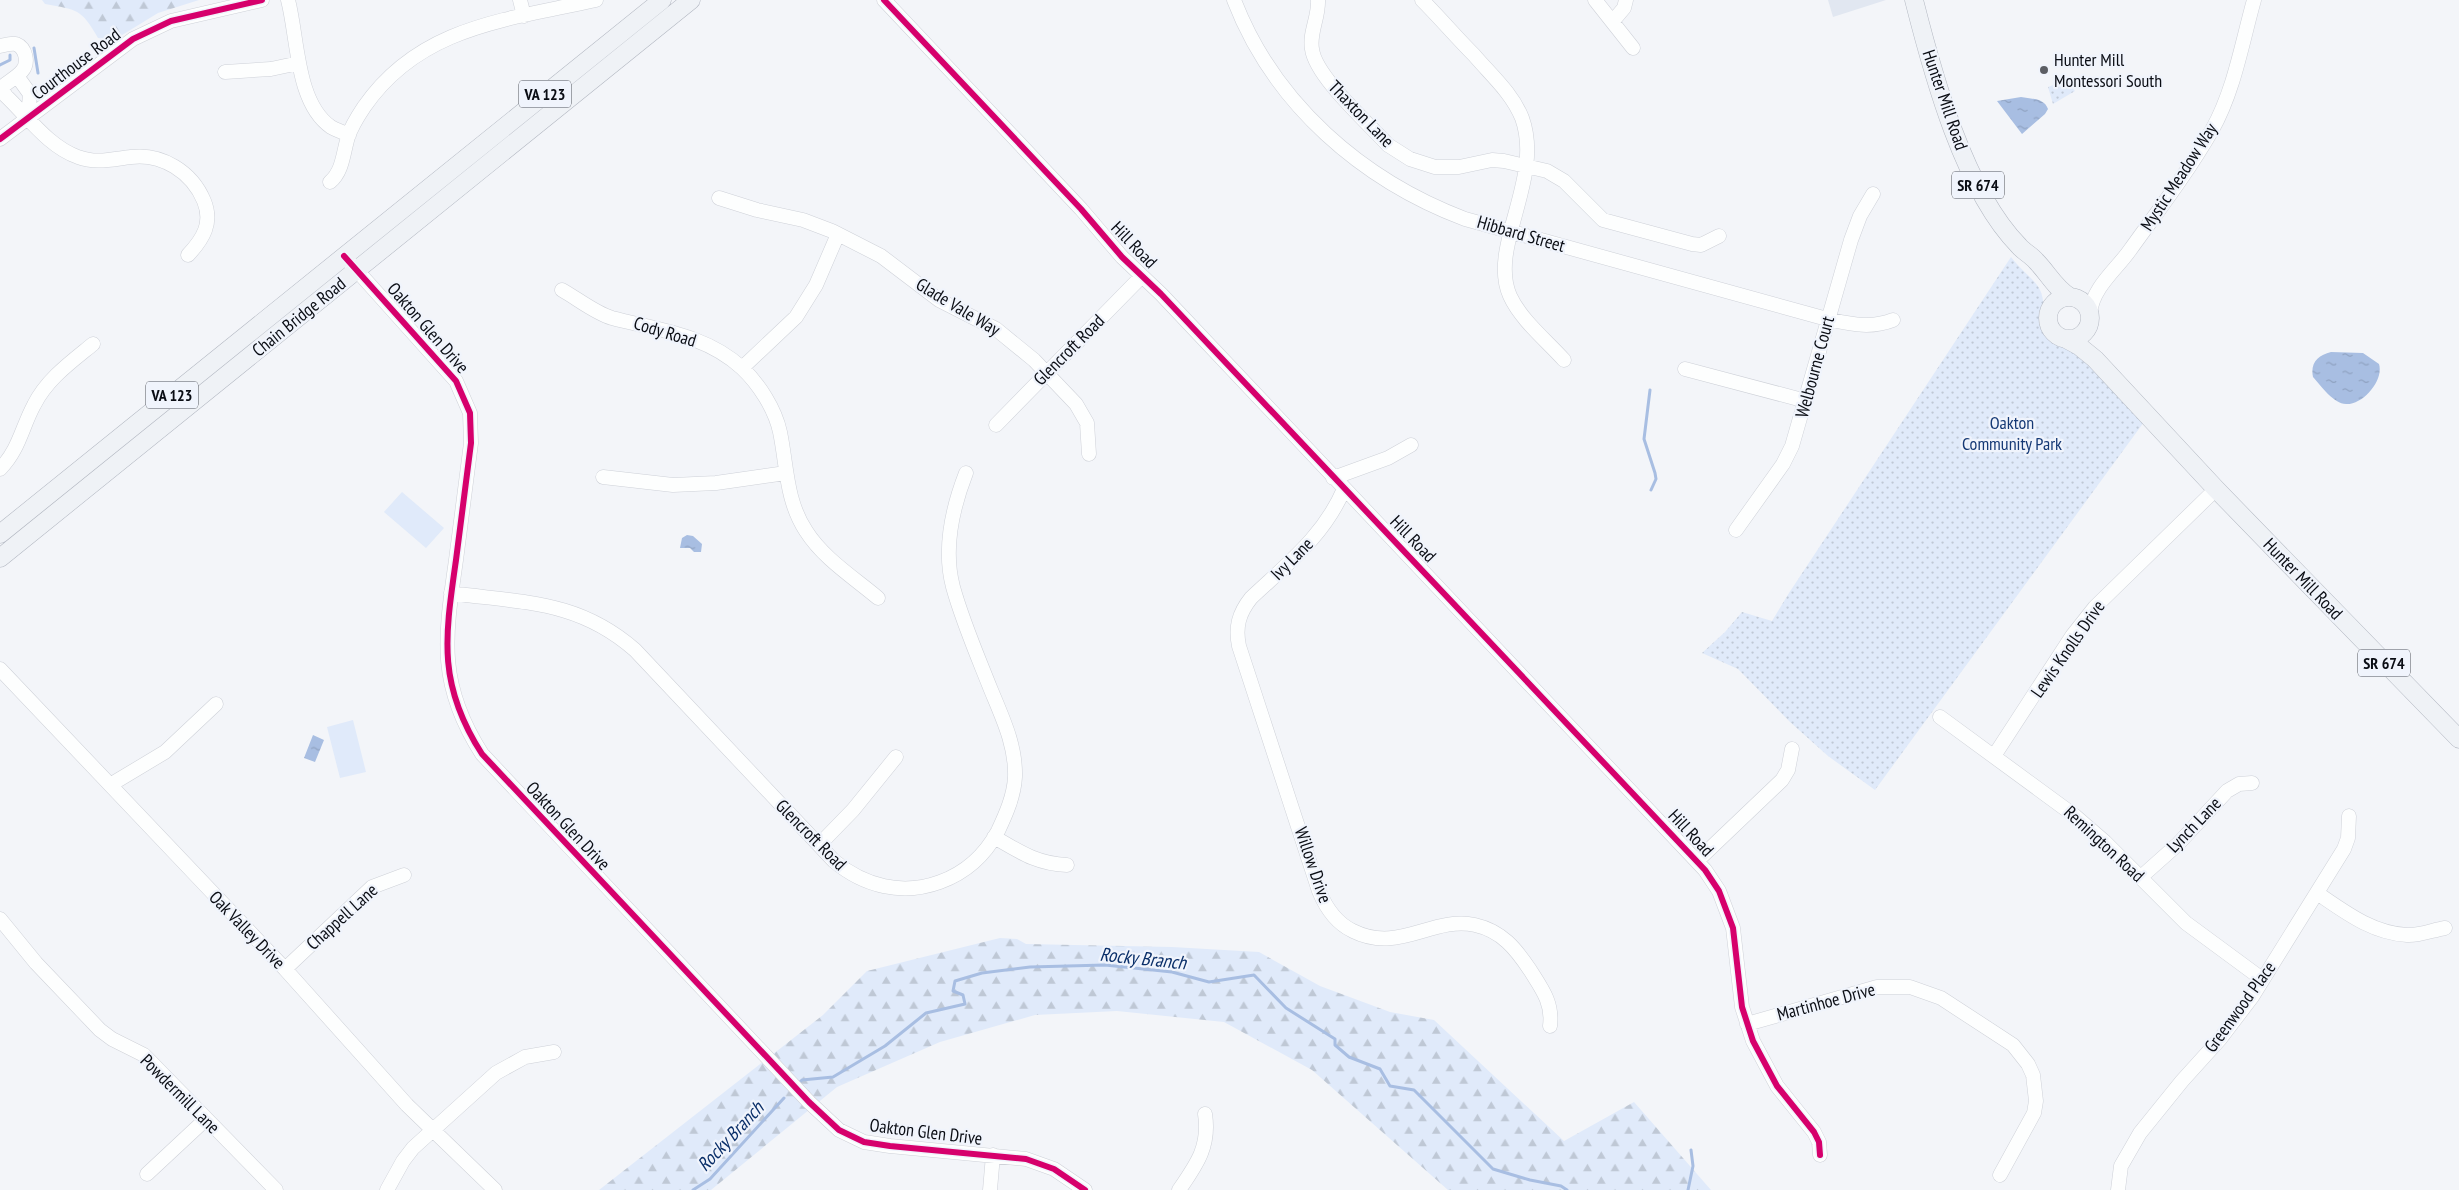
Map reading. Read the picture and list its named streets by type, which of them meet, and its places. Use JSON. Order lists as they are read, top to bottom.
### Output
{
  "streets": {
    "main road": [
      "VA 123",
      "Hunter Mill Road",
      "SR 674",
      "Chain Bridge Road"
    ],
    "street": [
      "Courthouse Road",
      "Thaxton Lane",
      "Mystic Meadow Way",
      "Hibbard Street",
      "Hill Road",
      "Glade Vale Way",
      "Oakton Glen Drive",
      "Cody Road",
      "Glencroft Road",
      "Welbourne Court",
      "Ivy Lane",
      "Lewis Knolls Drive",
      "Lynch Lane",
      "Remington Road",
      "Willow Drive",
      "Chappell Lane",
      "Oak Valley Drive",
      "Martinhoe Drive",
      "Greenwood Place",
      "Powdermill Lane"
    ]
  },
  "crossings": [
    ["Hunter Mill Road", "Mystic Meadow Way"],
    ["Hunter Mill Road", "Lewis Knolls Drive"],
    ["Hibbard Street", "Welbourne Court"],
    ["Hill Road", "Glencroft Road"],
    ["Hill Road", "Ivy Lane"],
    ["Hill Road", "Martinhoe Drive"],
    ["Glade Vale Way", "Glencroft Road"],
    ["Chain Bridge Road", "Oakton Glen Drive"],
    ["Oakton Glen Drive", "Glencroft Road"],
    ["Ivy Lane", "Willow Drive"],
    ["Lewis Knolls Drive", "Remington Road"],
    ["Lynch Lane", "Remington Road"],
    ["Remington Road", "Greenwood Place"],
    ["Chappell Lane", "Oak Valley Drive"]
  ],
  "water": ["Rocky Branch"],
  "parks": ["Oakton Community Park"],
  "places": ["Hunter Mill Montessori South"]
}
